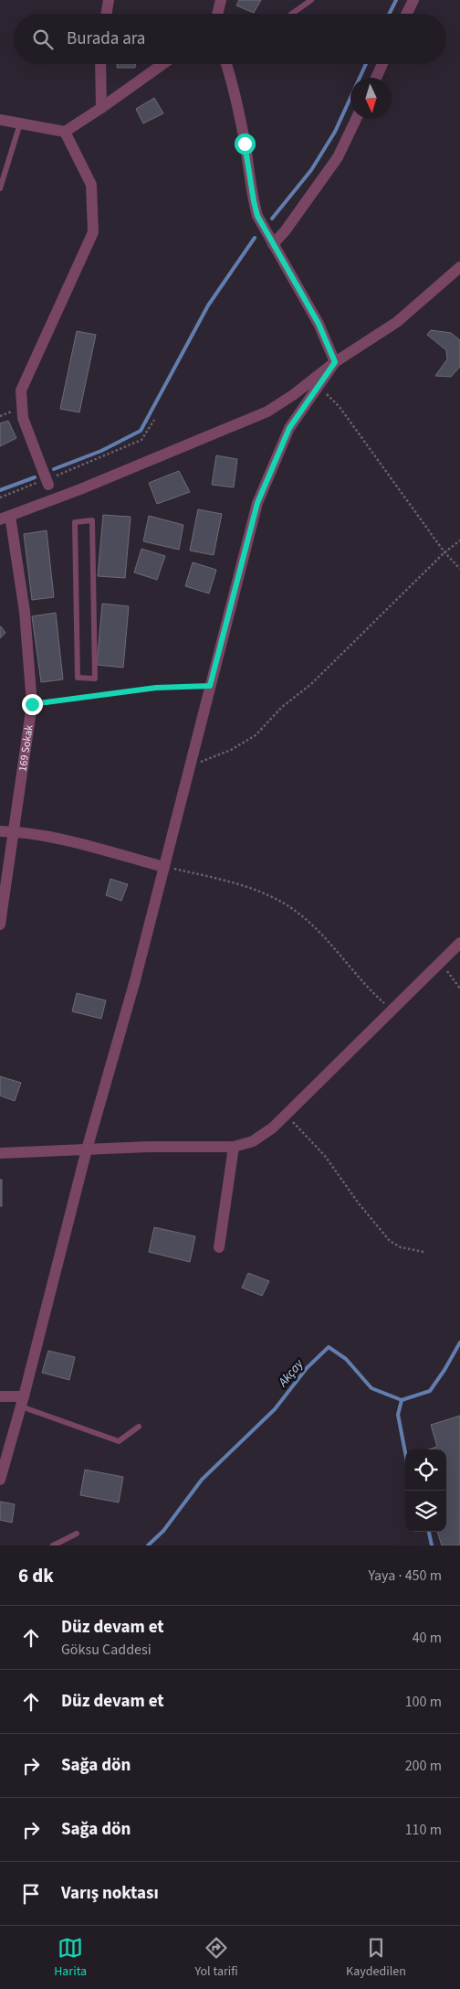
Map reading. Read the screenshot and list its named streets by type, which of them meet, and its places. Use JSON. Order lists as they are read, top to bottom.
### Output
{
  "streets": {
    "street": ["169 Sokak"]
  },
  "water": ["Akçay"],
  "north": "bottom",
  "page": {
    "search": "Burada ara",
    "heading": ["6 dk", "Yaya · 450 m"],
    "list": [
      ["Düz devam et", "Göksu Caddesi", "40 m"],
      ["Düz devam et", "100 m"],
      ["Sağa dön", "200 m"],
      ["Sağa dön", "110 m"],
      "Varış noktası"
    ],
    "nav": ["Harita", "Yol tarifi", "Kaydedilen"]
  }
}
